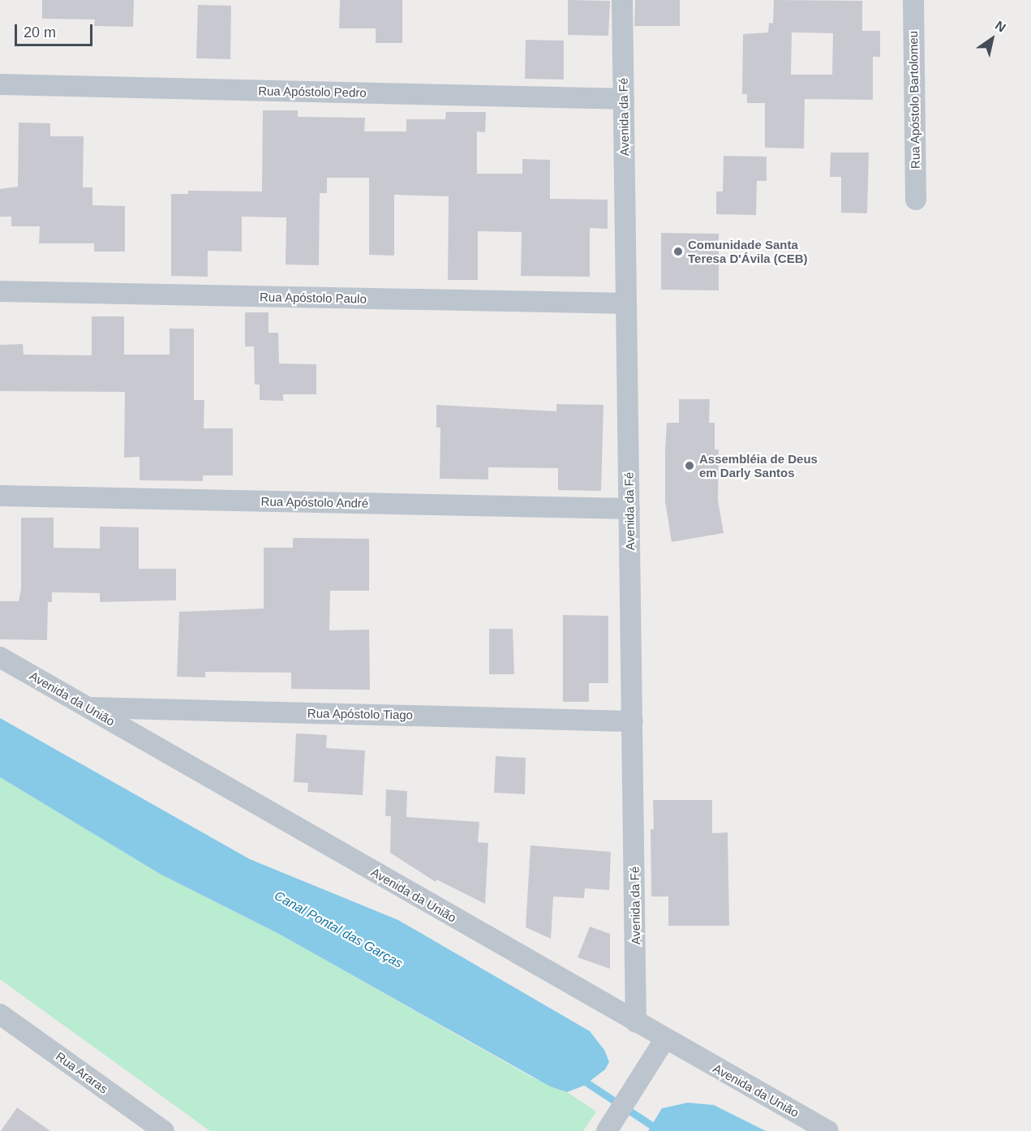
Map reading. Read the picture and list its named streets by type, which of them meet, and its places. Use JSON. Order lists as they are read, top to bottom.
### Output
{
  "streets": {
    "street": [
      "Rua Apóstolo Pedro",
      "Rua Apóstolo Bartolomeu",
      "Avenida da Fé",
      "Rua Apóstolo Paulo",
      "Rua Apóstolo André",
      "Avenida da União",
      "Rua Apóstolo Tiago",
      "Rua Araras"
    ]
  },
  "crossings": [
    ["Rua Apóstolo Pedro", "Avenida da Fé"],
    ["Avenida da Fé", "Rua Apóstolo Paulo"],
    ["Avenida da Fé", "Rua Apóstolo André"],
    ["Avenida da Fé", "Avenida da União"],
    ["Avenida da Fé", "Rua Apóstolo Tiago"],
    ["Avenida da União", "Rua Apóstolo Tiago"]
  ],
  "water": ["Canal Pontal das Garças"],
  "places": ["Comunidade Santa Teresa D'Ávila (CEB)", "Assembléia de Deus em Darly Santos"],
  "scale_bar": "20 m",
  "north": "top right"
}
